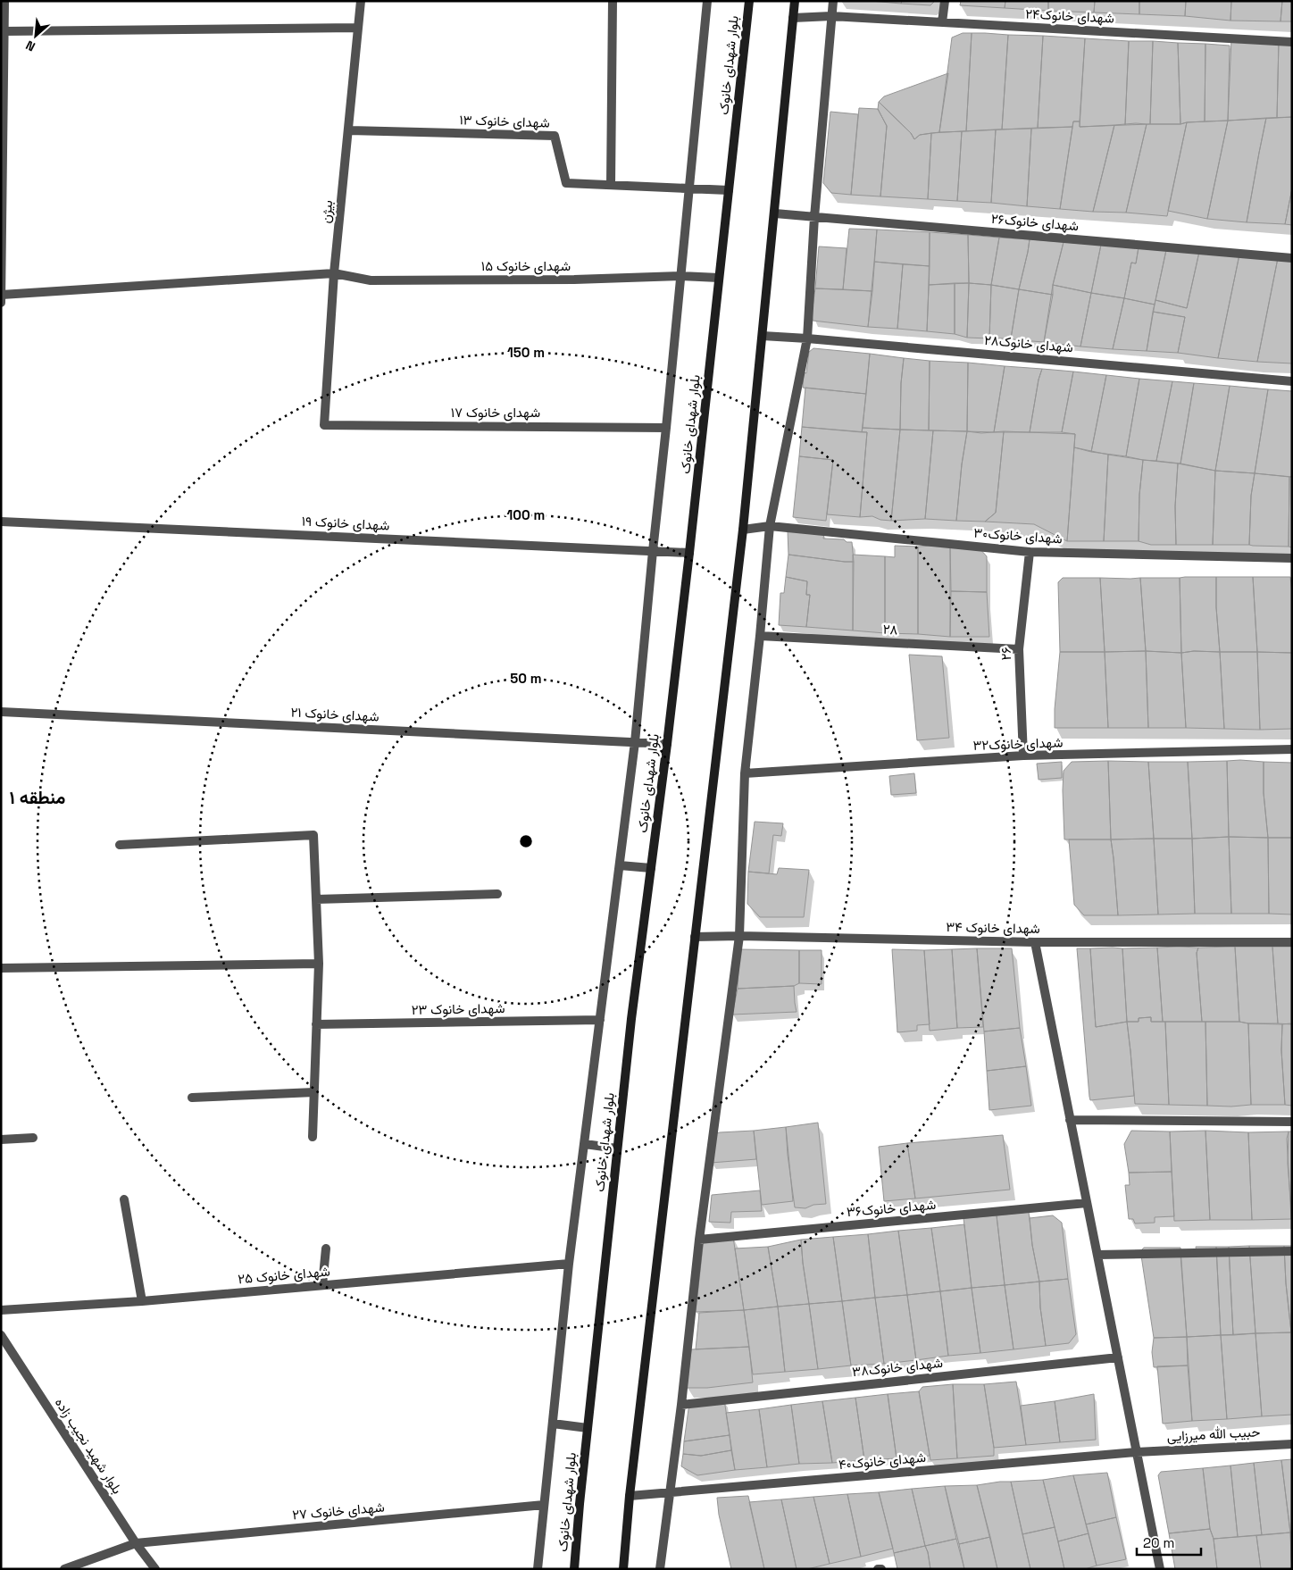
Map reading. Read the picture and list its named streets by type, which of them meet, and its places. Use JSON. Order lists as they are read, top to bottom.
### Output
{
  "streets": {
    "main road": ["بلوار شهدای خانوک"],
    "street": [
      "شهدای خانوک۲۴",
      "شهدای خانوک ۱۳",
      "بیژن",
      "شهدای خانوک۲۶",
      "شهدای خانوک ۱۵",
      "شهدای خانوک۲۸",
      "شهدای خانوک ۱۷",
      "شهدای خانوک ۱۹",
      "شهدای خانوک۳۰",
      "۲۸",
      "۲۶",
      "شهدای خانوک ۲۱",
      "شهدای خانوک۳۲",
      "۳۴ شهدای خانوک",
      "شهدای خانوک ۲۳",
      "شهدای خانوک۳۶",
      "شهدای خانوک ۲۵",
      "شهدای خانوک۳۸",
      "حبیب الله میرزایی",
      "بلوار شهید نجیب زاده",
      "شهدای خانوک۴۰",
      "شهدای خانوک ۲۷"
    ]
  },
  "crossings": [
    ["بلوار شهدای خانوک", "شهدای خانوک ۱۳"],
    ["بلوار شهدای خانوک", "شهدای خانوک ۱۵"],
    ["بلوار شهدای خانوک", "شهدای خانوک ۱۹"],
    ["بلوار شهدای خانوک", "شهدای خانوک ۲۱"],
    ["شهدای خانوک ۱۳", "بیژن"],
    ["بیژن", "شهدای خانوک ۱۵"],
    ["بیژن", "شهدای خانوک ۱۷"],
    ["شهدای خانوک۳۰", "۲۶"],
    ["۲۸", "۲۶"],
    ["۲۶", "شهدای خانوک۳۲"],
    ["حبیب الله میرزایی", "شهدای خانوک۴۰"],
    ["بلوار شهید نجیب زاده", "شهدای خانوک ۲۷"]
  ],
  "districts": ["منطقه ۱"],
  "scale_bar": "20 m",
  "north": "bottom left",
  "rings": ["150 m", "100 m", "50 m"]
}
